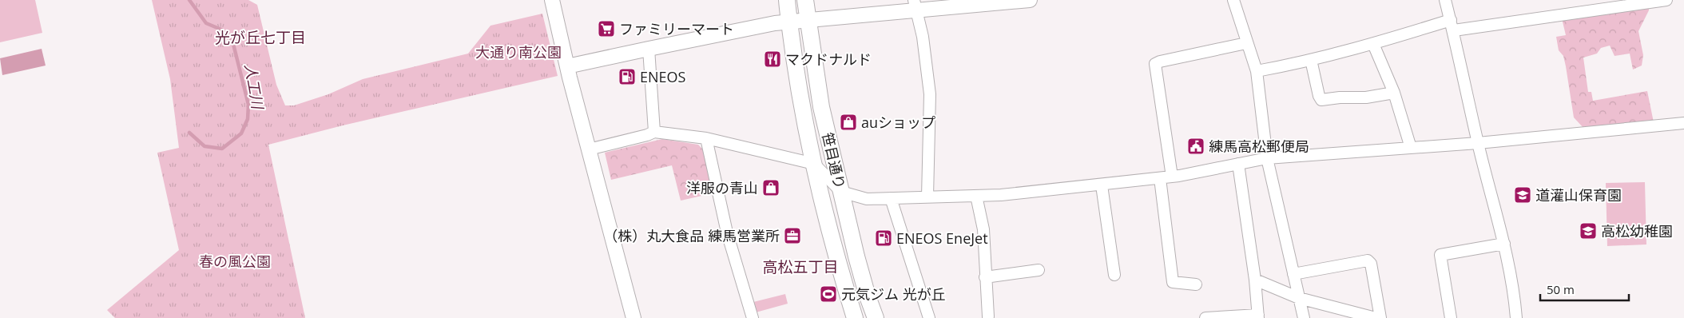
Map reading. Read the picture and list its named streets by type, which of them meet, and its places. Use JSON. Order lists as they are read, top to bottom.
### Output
{
  "streets": {
    "main road": ["笹目通り"]
  },
  "districts": ["光が丘七丁目", "高松五丁目"],
  "water": ["人工川"],
  "parks": ["大通り南公園", "春の風公園"],
  "places": {
    "supermarket": ["ファミリーマート"],
    "restaurant": ["マクドナルド"],
    "fuel station": ["ENEOS", "ENEOS EneJet"],
    "shop": ["auショップ", "洋服の青山"],
    "public building": ["練馬高松郵便局"],
    "school or university": ["道灌山保育園", "高松幼稚園"],
    "office": ["（株）丸大食品 練馬営業所"],
    "sports": ["元気ジム 光が丘"]
  },
  "scale_bar": "50 m"
}
